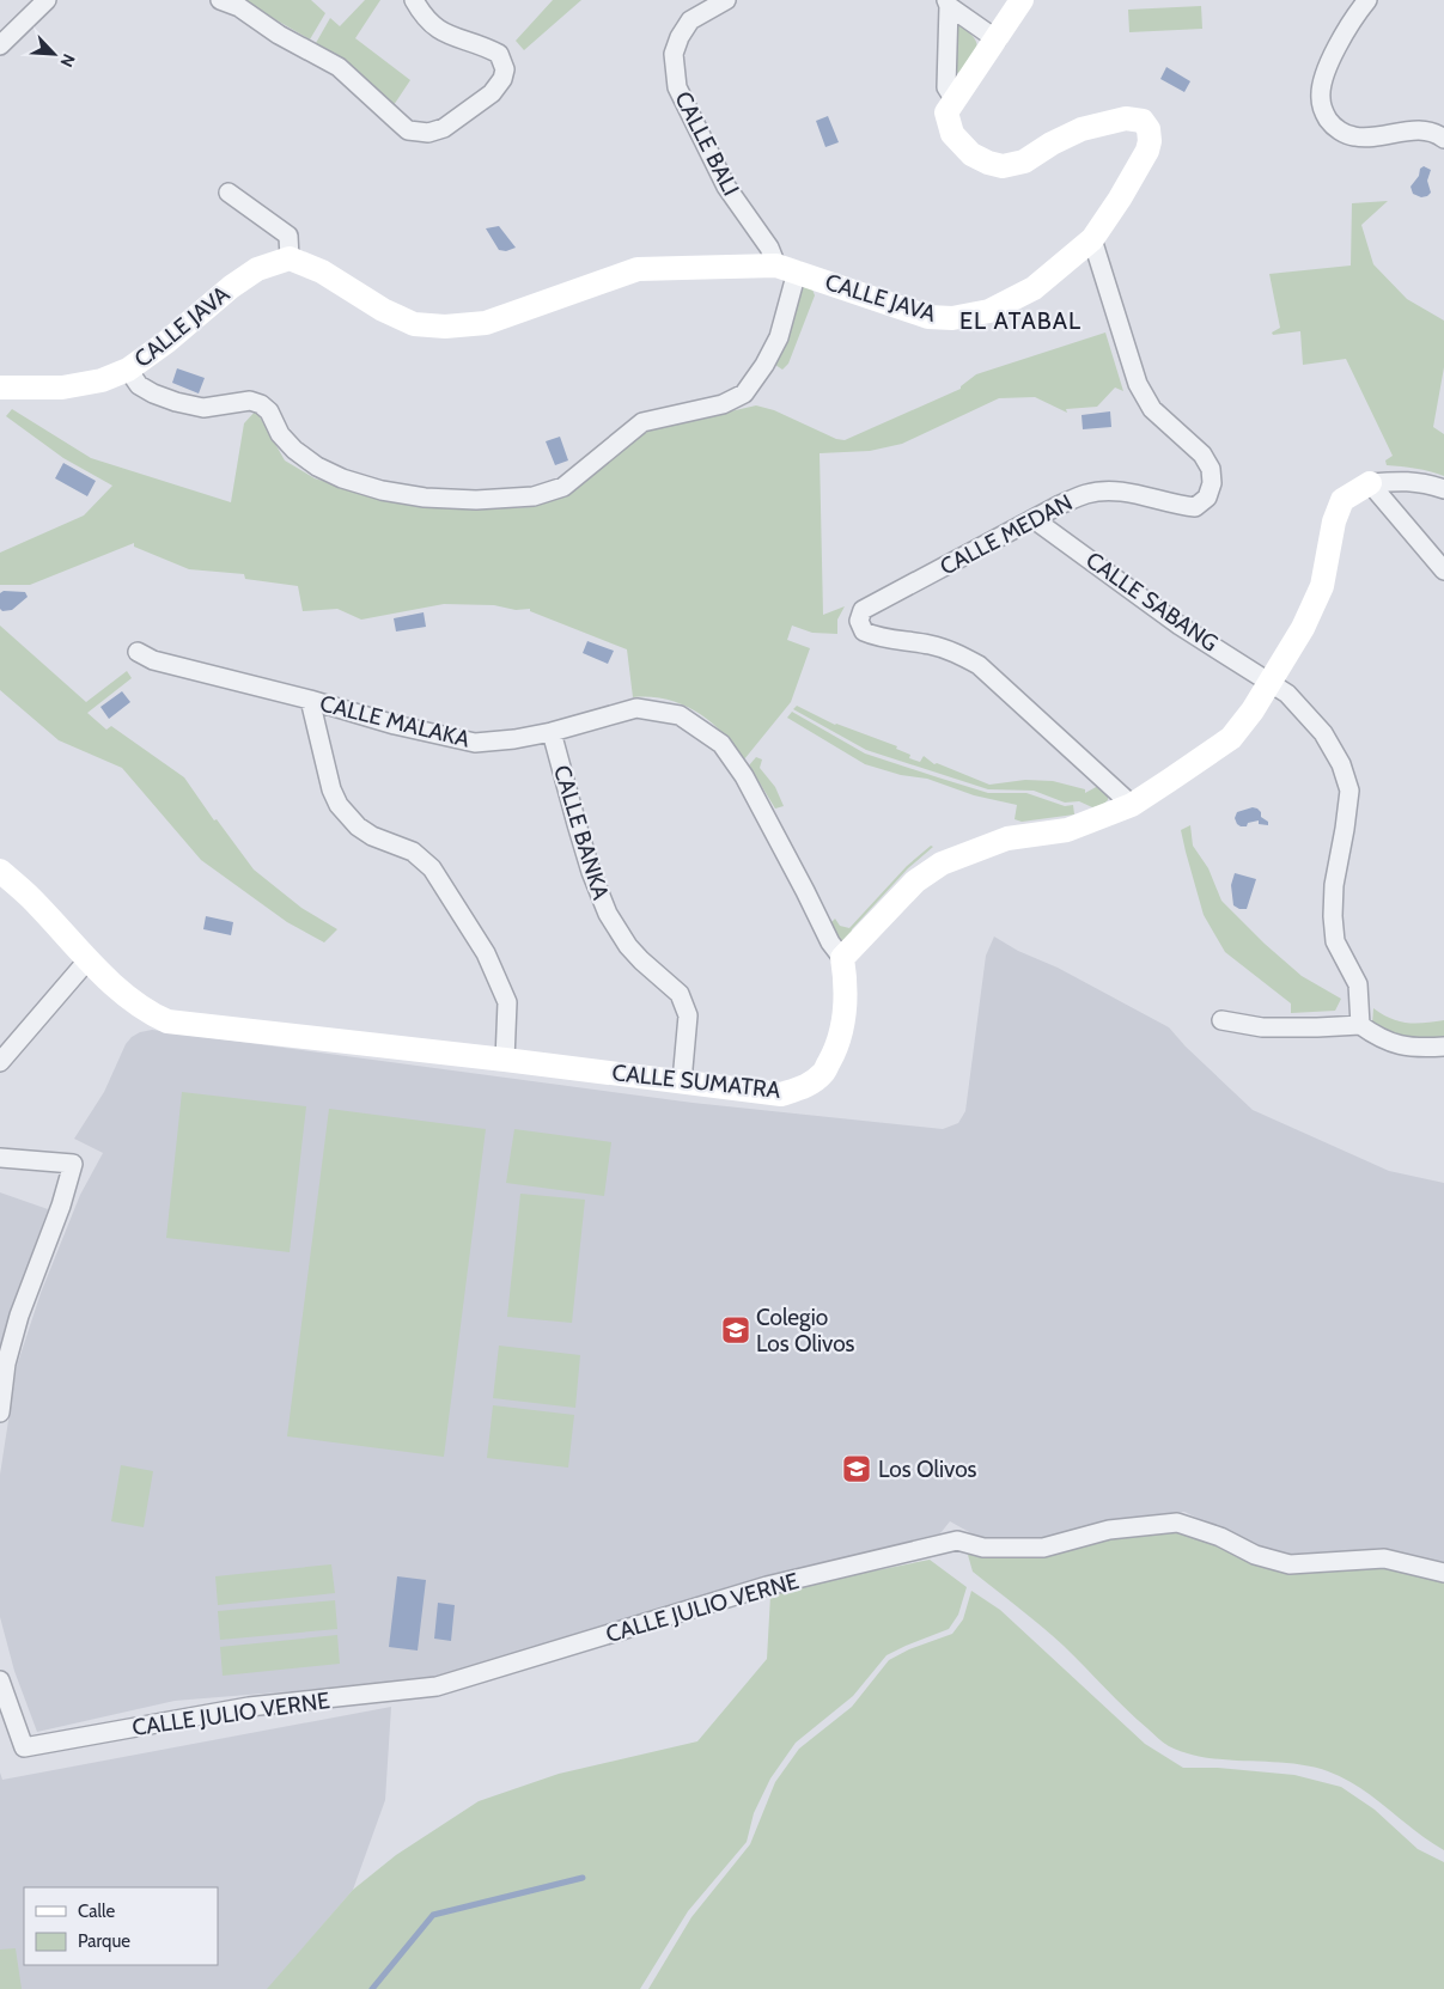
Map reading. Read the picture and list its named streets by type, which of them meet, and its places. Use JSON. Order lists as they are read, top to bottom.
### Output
{
  "streets": {
    "street": [
      "CALLE BALI",
      "CALLE JAVA",
      "CALLE MEDAN",
      "CALLE SABANG",
      "CALLE MALAKA",
      "CALLE BANKA",
      "CALLE SUMATRA",
      "CALLE JULIO VERNE"
    ]
  },
  "crossings": [
    ["CALLE BALI", "CALLE JAVA"],
    ["CALLE JAVA", "CALLE MEDAN"],
    ["CALLE MEDAN", "CALLE SABANG"],
    ["CALLE MALAKA", "CALLE BANKA"],
    ["CALLE MALAKA", "CALLE SUMATRA"],
    ["CALLE BANKA", "CALLE SUMATRA"]
  ],
  "districts": ["EL ATABAL"],
  "places": {
    "school or university": ["Colegio Los Olivos", "Los Olivos"]
  },
  "legend": ["Calle", "Parque"],
  "north": "bottom right"
}
